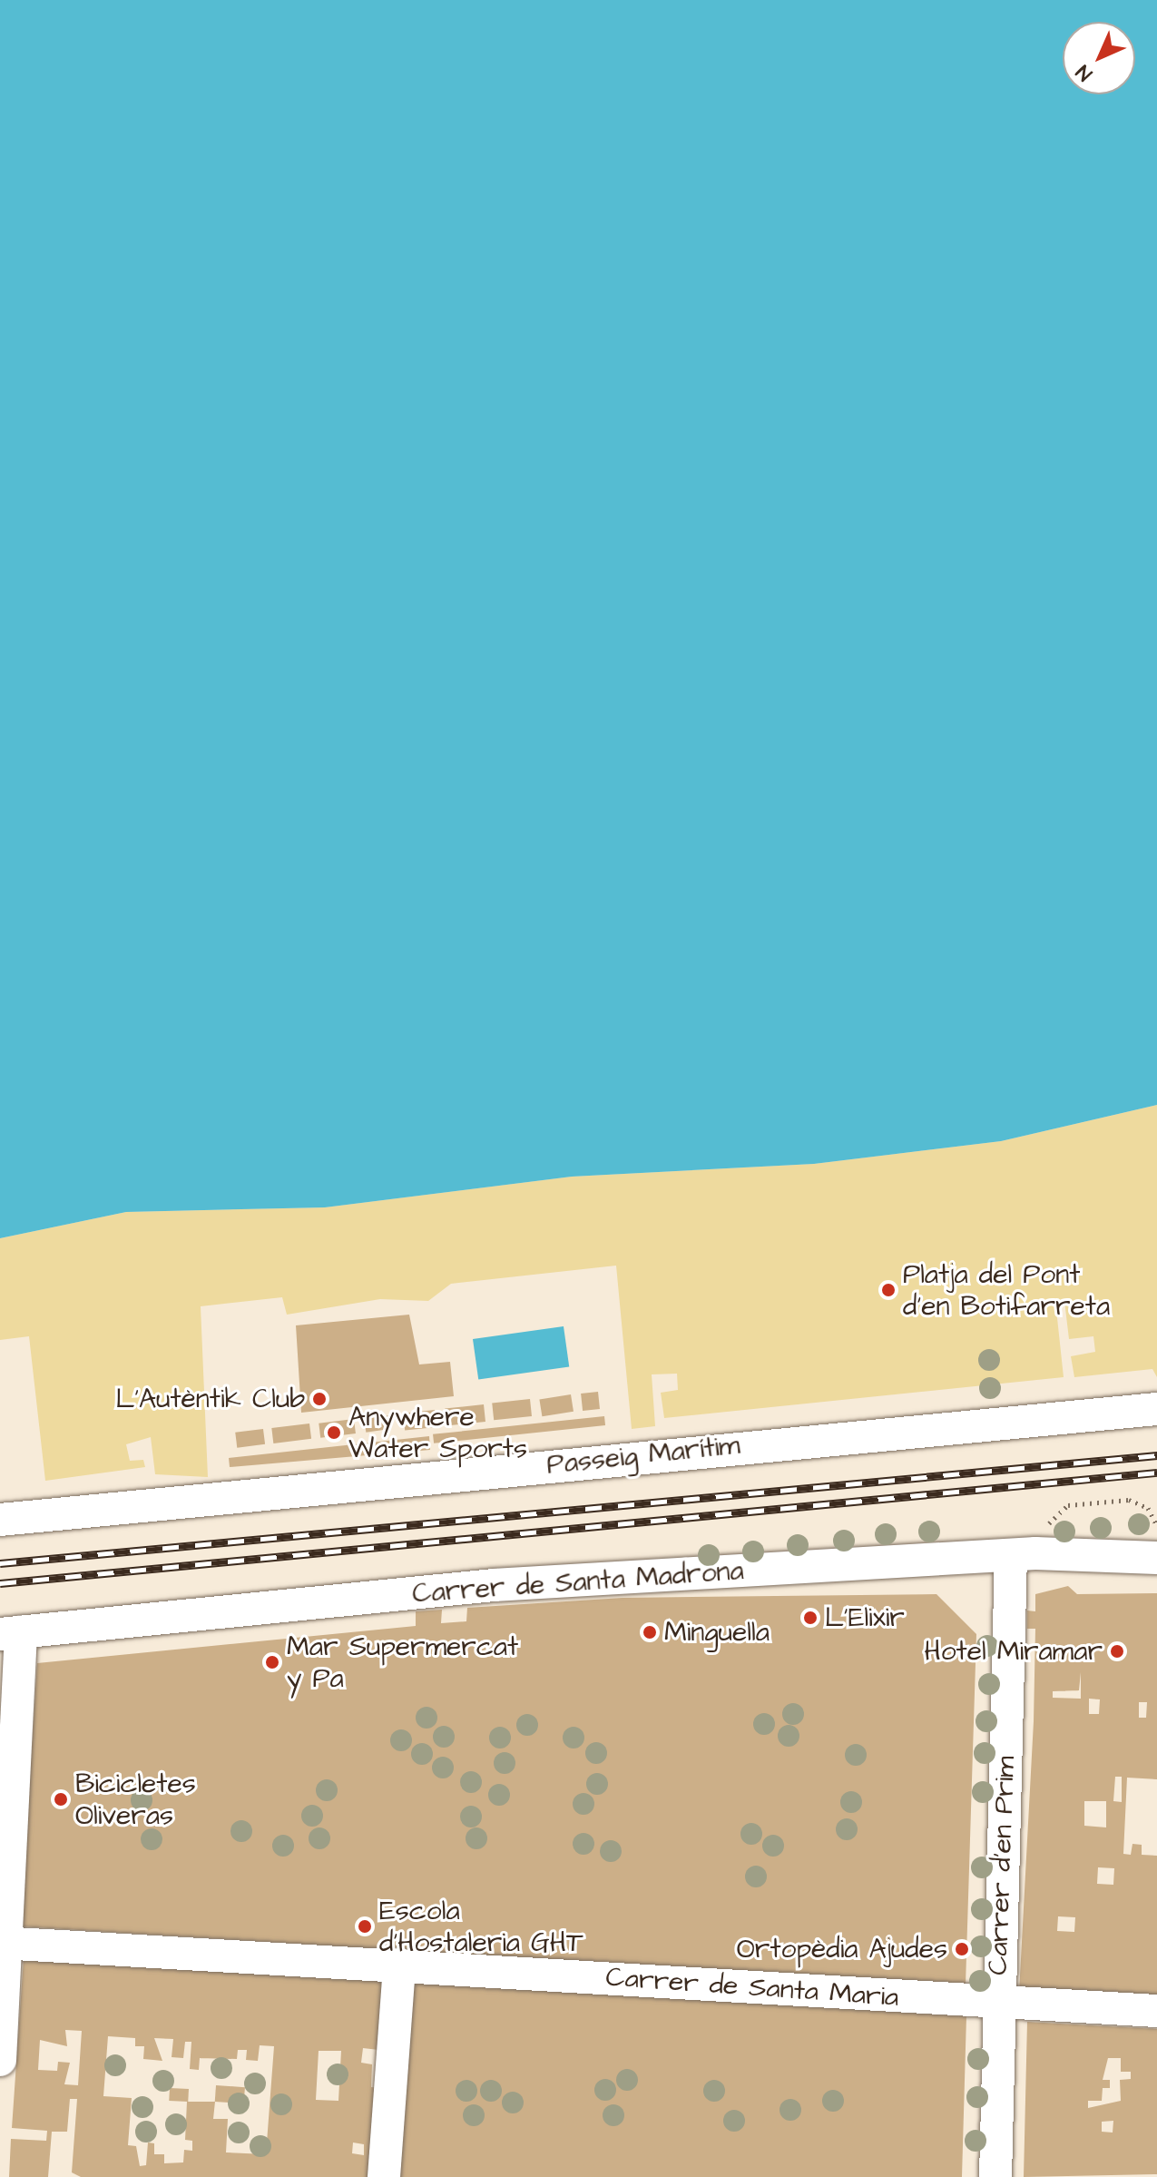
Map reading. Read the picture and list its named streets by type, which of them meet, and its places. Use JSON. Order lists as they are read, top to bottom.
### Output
{
  "streets": {
    "street": [
      "Passeig Marítim",
      "Carrer de Santa Madrona",
      "Carrer d'en Prim",
      "Carrer de Santa Maria"
    ]
  },
  "crossings": [
    ["Carrer de Santa Madrona", "Carrer d'en Prim"],
    ["Carrer d'en Prim", "Carrer de Santa Maria"]
  ],
  "places": [
    "Platja del Pont d'en Botifarreta",
    "L'Autèntik Club",
    "Anywhere Water Sports",
    "L'Elixir",
    "Minguella",
    "Hotel Miramar",
    "Mar Supermercat y Pa",
    "Bicicletes Oliveras",
    "Escola d'Hostaleria GHT",
    "Ortopèdia Ajudes"
  ],
  "north": "bottom left"
}
